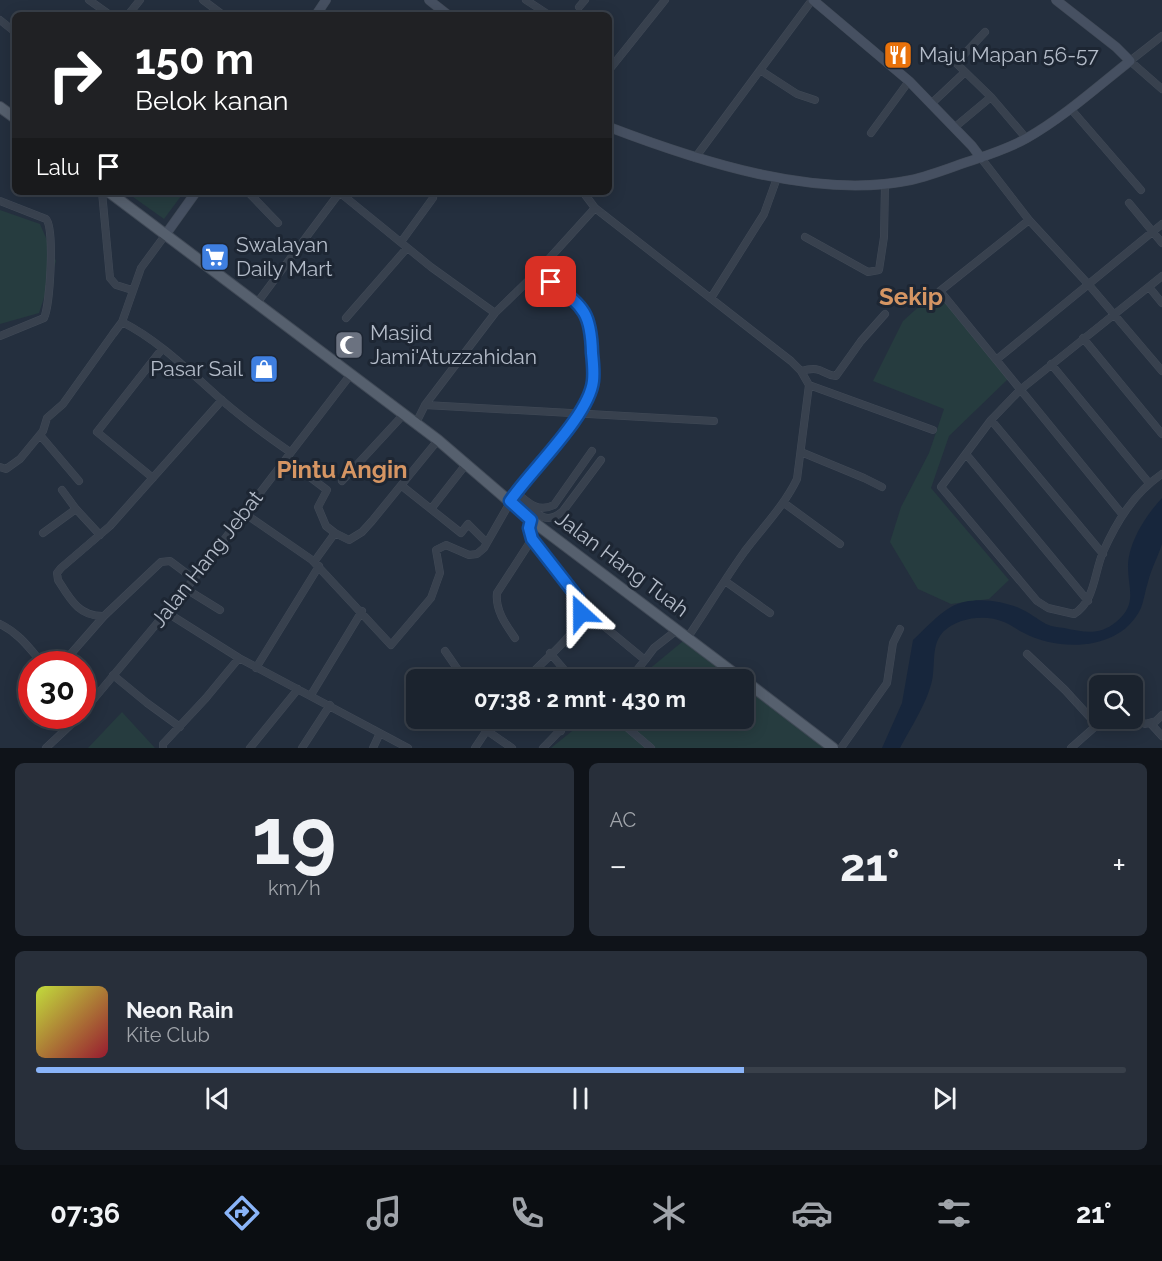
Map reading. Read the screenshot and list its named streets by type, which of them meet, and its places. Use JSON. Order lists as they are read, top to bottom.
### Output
{
  "streets": {
    "main road": ["Jalan Hang Tuah"],
    "street": ["Jalan Hang Jebat"]
  },
  "crossings": [
    ["Jalan Hang Jebat", "Jalan Hang Tuah"]
  ],
  "districts": ["Sekip", "Pintu Angin"],
  "places": {
    "restaurant": ["Maju Mapan 56-57"],
    "supermarket": ["Swalayan Daily Mart"],
    "mosque": ["Masjid Jami'Atuzzahidan"],
    "shop": ["Pasar Sail"]
  },
  "page": {
    "turn": ["150 m", "Belok kanan"],
    "then": "Lalu",
    "limit": "30",
    "trip": "07:38 · 2 mnt · 430 m",
    "tile": [
      ["19", "km/h"],
      "AC"
    ],
    "heat": ["−", "21°", "+"],
    "song": ["Neon Rain", "Kite Club"],
    "tabs": ["07:36", "21°"]
  }
}
